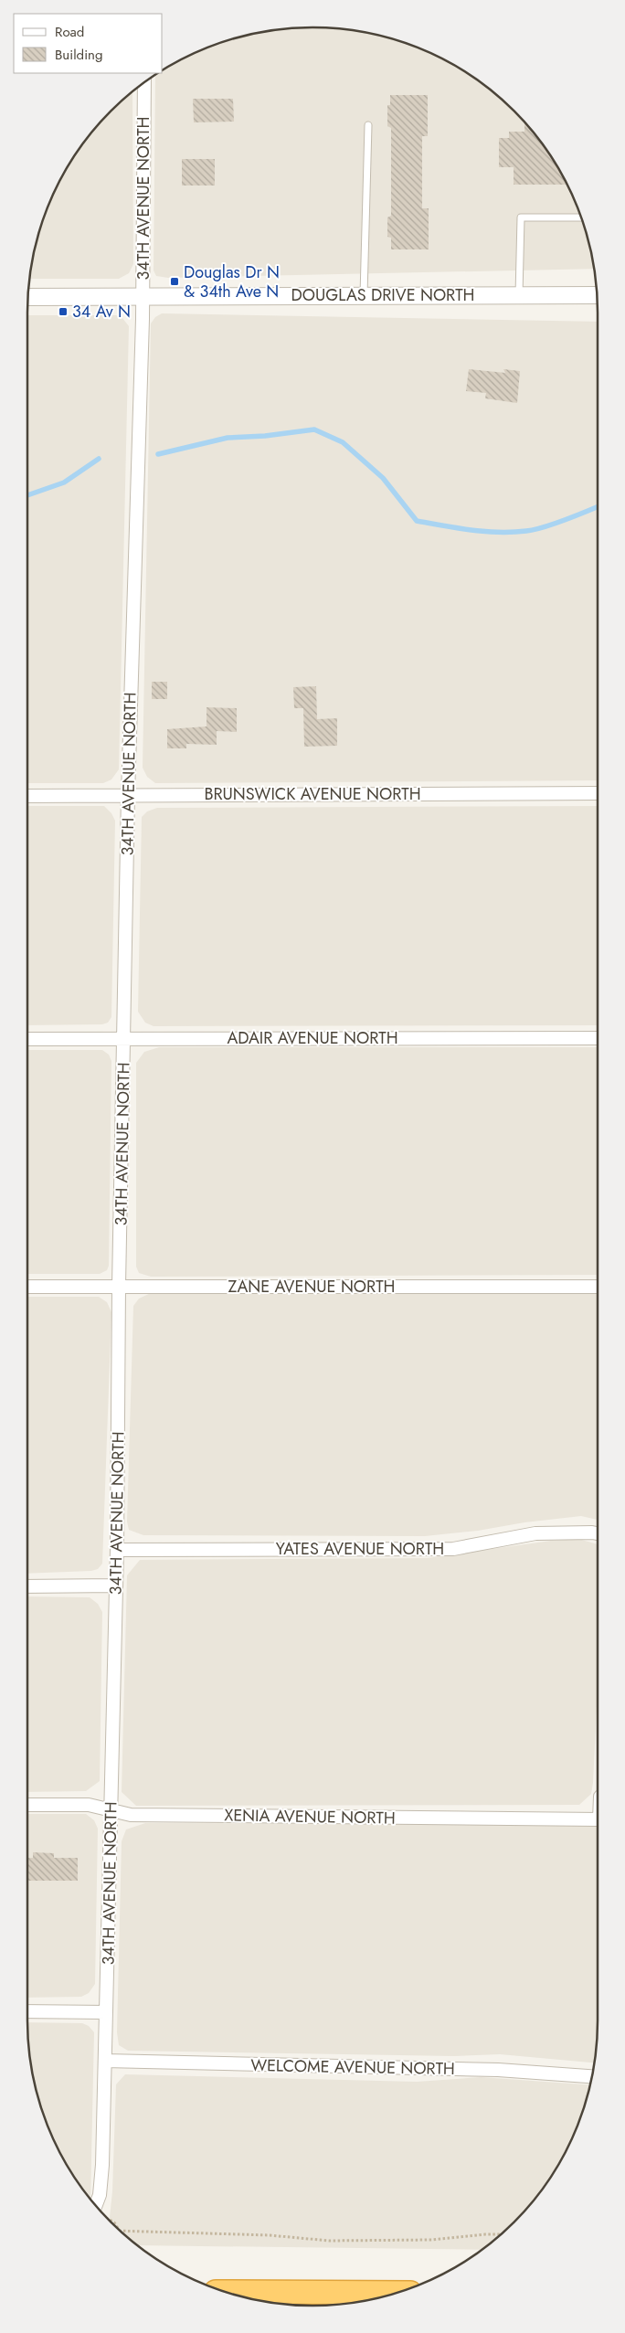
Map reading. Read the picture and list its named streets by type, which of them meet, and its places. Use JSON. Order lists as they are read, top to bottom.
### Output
{
  "streets": {
    "street": [
      "34TH AVENUE NORTH",
      "DOUGLAS DRIVE NORTH",
      "BRUNSWICK AVENUE NORTH",
      "ADAIR AVENUE NORTH",
      "ZANE AVENUE NORTH",
      "YATES AVENUE NORTH",
      "XENIA AVENUE NORTH",
      "WELCOME AVENUE NORTH"
    ]
  },
  "crossings": [
    ["34TH AVENUE NORTH", "DOUGLAS DRIVE NORTH"],
    ["34TH AVENUE NORTH", "BRUNSWICK AVENUE NORTH"],
    ["34TH AVENUE NORTH", "ADAIR AVENUE NORTH"],
    ["34TH AVENUE NORTH", "ZANE AVENUE NORTH"],
    ["34TH AVENUE NORTH", "YATES AVENUE NORTH"],
    ["34TH AVENUE NORTH", "XENIA AVENUE NORTH"],
    ["34TH AVENUE NORTH", "WELCOME AVENUE NORTH"]
  ],
  "places": {
    "transit": ["Douglas Dr N & 34th Ave N", "34 Av N"]
  },
  "legend": ["Road", "Building"]
}
